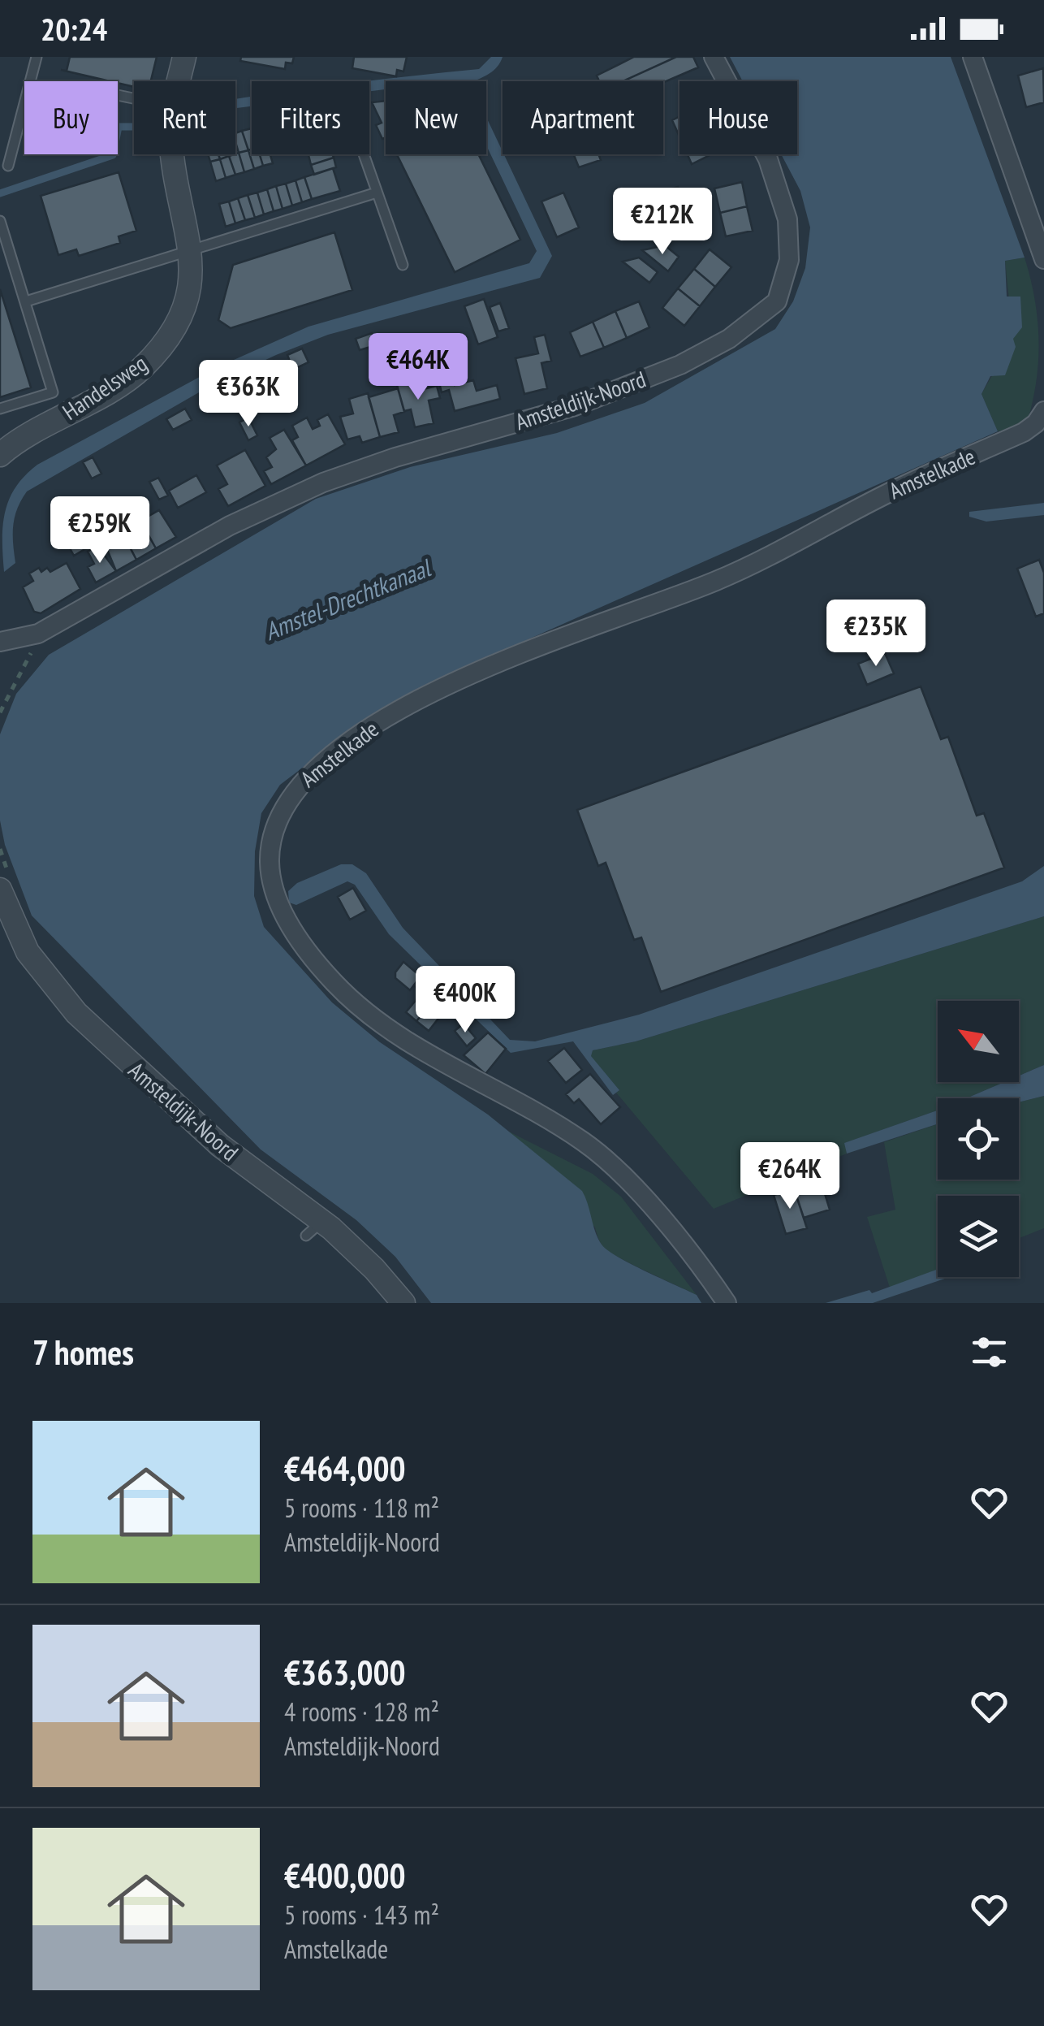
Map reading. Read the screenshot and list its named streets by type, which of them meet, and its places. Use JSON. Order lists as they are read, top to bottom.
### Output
{
  "streets": {
    "street": ["Handelsweg", "Amsteldijk-Noord", "Amstelkade"]
  },
  "water": ["Amstel-Drechtkanaal"],
  "north": "top left",
  "page": {
    "status": "20:24",
    "chip": [
      "Buy",
      "Rent",
      "Filters",
      "New",
      "Apartment",
      "House"
    ],
    "price": [
      "€212K",
      "€464K",
      "€363K",
      "€259K",
      "€235K",
      "€400K",
      "€264K"
    ],
    "heading": "7 homes",
    "list": [
      {
        "name": "€464,000",
        "note": "5 rooms · 118 m² · Amsteldijk-Noord"
      },
      {
        "name": "€363,000",
        "note": "4 rooms · 128 m² · Amsteldijk-Noord"
      },
      {
        "name": "€400,000",
        "note": "5 rooms · 143 m² · Amstelkade"
      }
    ]
  }
}
